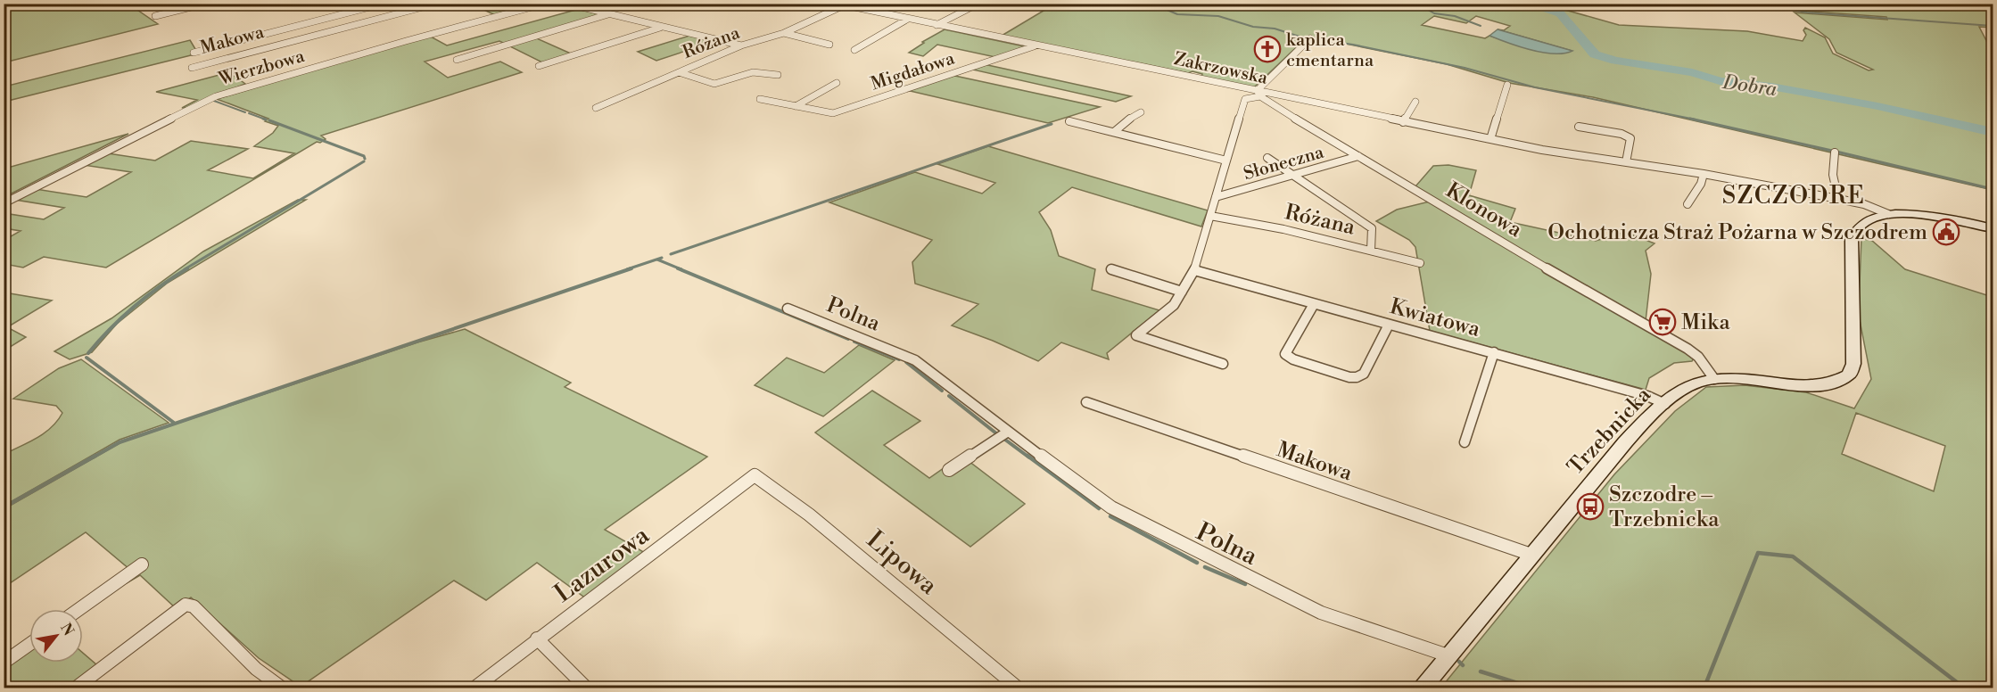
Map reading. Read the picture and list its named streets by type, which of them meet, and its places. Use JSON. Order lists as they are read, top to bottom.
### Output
{
  "streets": {
    "street": [
      "Makowa",
      "Różana",
      "Wierzbowa",
      "Zakrzowska",
      "Migdałowa",
      "Słoneczna",
      "Klonowa",
      "Polna",
      "Kwiatowa",
      "Trzebnicka",
      "Lipowa",
      "Lazurowa"
    ]
  },
  "crossings": [
    ["Makowa", "Trzebnicka"],
    ["Różana", "Zakrzowska"],
    ["Zakrzowska", "Migdałowa"],
    ["Zakrzowska", "Klonowa"],
    ["Zakrzowska", "Trzebnicka"],
    ["Słoneczna", "Klonowa"],
    ["Klonowa", "Trzebnicka"],
    ["Polna", "Trzebnicka"],
    ["Kwiatowa", "Trzebnicka"],
    ["Lipowa", "Lazurowa"]
  ],
  "districts": ["SZCZODRE"],
  "water": ["Dobra"],
  "places": {
    "church": ["kaplica cmentarna"],
    "public building": ["Ochotnicza Straż Pożarna w Szczodrem"],
    "supermarket": ["Mika"],
    "bus stop": ["Szczodre – Trzebnicka"]
  },
  "north": "top right"
}
